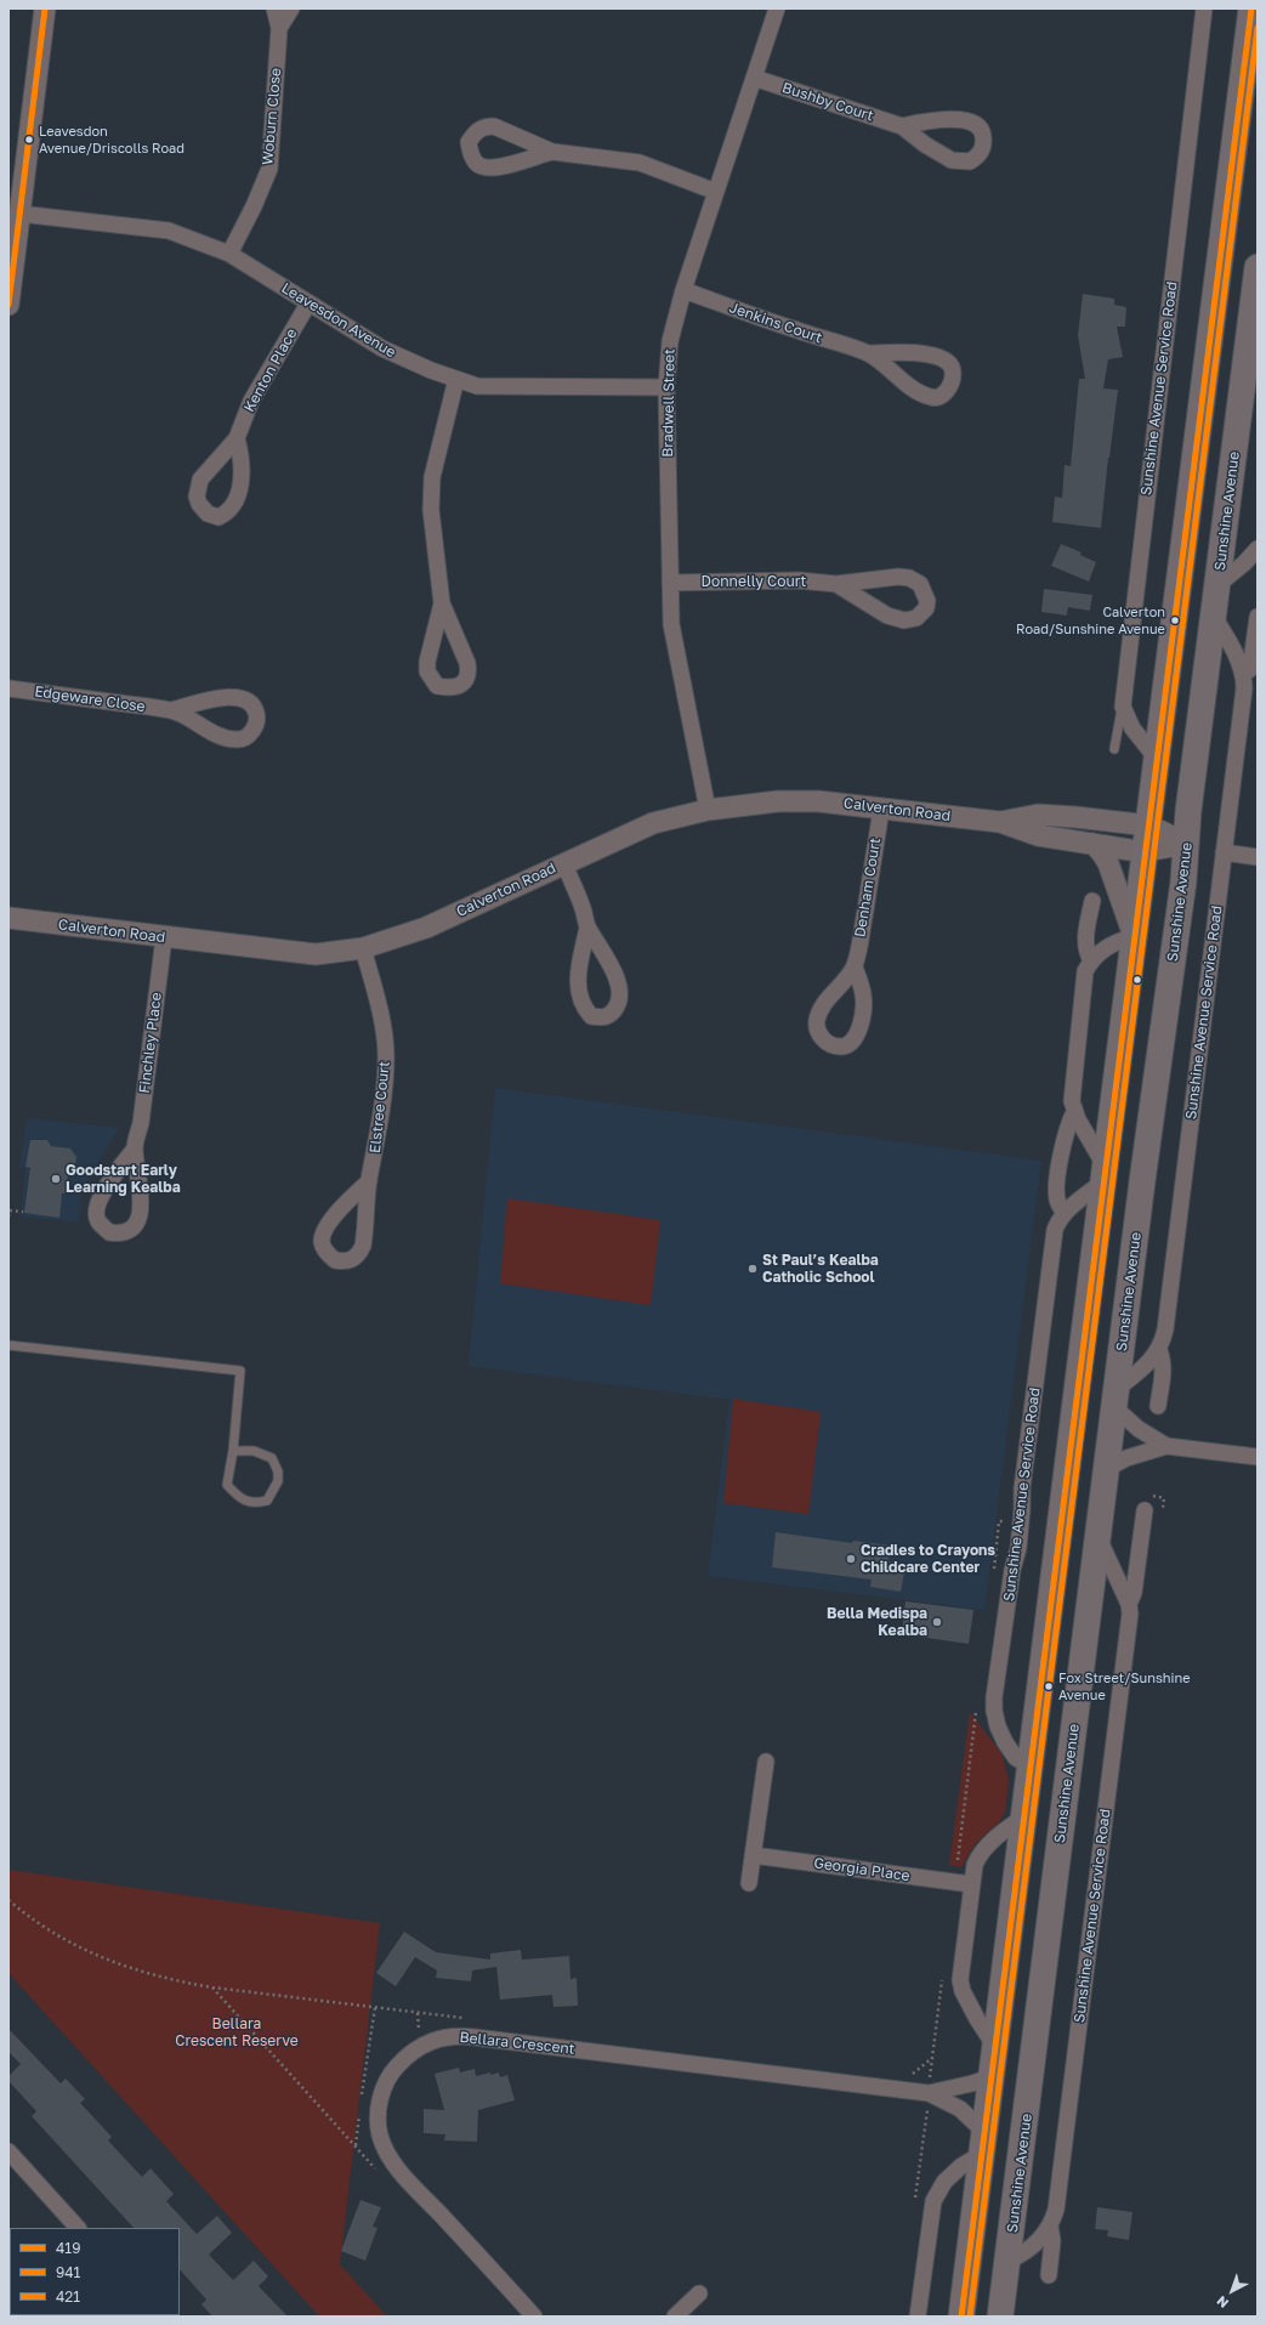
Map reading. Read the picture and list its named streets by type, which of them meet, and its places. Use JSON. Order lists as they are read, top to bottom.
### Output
{
  "streets": {
    "main road": ["Sunshine Avenue"],
    "street": [
      "Bushby Court",
      "Woburn Close",
      "Leavesdon Avenue",
      "Jenkins Court",
      "Kenton Place",
      "Sunshine Avenue Service Road",
      "Bradwell Street",
      "Donnelly Court",
      "Edgeware Close",
      "Calverton Road",
      "Denham Court",
      "Finchley Place",
      "Elstree Court",
      "Georgia Place",
      "Bellara Crescent"
    ]
  },
  "crossings": [
    ["Bushby Court", "Bradwell Street"],
    ["Woburn Close", "Leavesdon Avenue"],
    ["Leavesdon Avenue", "Kenton Place"],
    ["Leavesdon Avenue", "Bradwell Street"],
    ["Jenkins Court", "Bradwell Street"],
    ["Sunshine Avenue Service Road", "Sunshine Avenue"],
    ["Bradwell Street", "Donnelly Court"],
    ["Bradwell Street", "Calverton Road"],
    ["Sunshine Avenue", "Calverton Road"],
    ["Calverton Road", "Denham Court"],
    ["Calverton Road", "Finchley Place"],
    ["Calverton Road", "Elstree Court"]
  ],
  "parks": ["Bellara Crescent Reserve"],
  "places": [
    "Leavesdon Avenue/Driscolls Road",
    "Calverton Road/Sunshine Avenue",
    "Goodstart Early Learning Kealba",
    "St Paul’s Kealba Catholic School",
    "Cradles to Crayons Childcare Center",
    "Bella Medispa Kealba",
    "Fox Street/Sunshine Avenue"
  ],
  "lines": ["transit line 419", "transit line 421", "transit line 941"],
  "legend": ["419", "941", "421"],
  "north": "bottom left"
}
